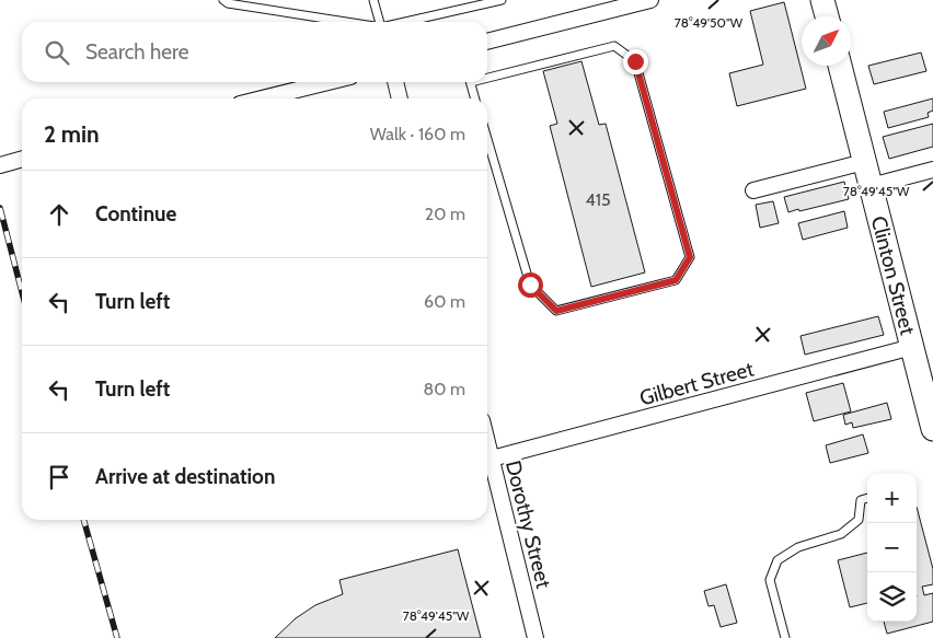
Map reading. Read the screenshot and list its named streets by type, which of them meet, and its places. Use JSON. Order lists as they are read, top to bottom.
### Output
{
  "streets": {
    "main road": ["Clinton Street"],
    "street": ["Gilbert Street", "Dorothy Street"]
  },
  "crossings": [
    ["Clinton Street", "Gilbert Street"],
    ["Gilbert Street", "Dorothy Street"]
  ],
  "house_numbers": ["415"],
  "north": "top right",
  "page": {
    "search": "Search here",
    "heading": ["2 min", "Walk · 160 m"],
    "list": [
      ["Continue", "20 m"],
      ["Turn left", "60 m"],
      ["Turn left", "80 m"],
      "Arrive at destination"
    ],
    "map_buttons": ["+", "−"]
  },
  "coordinates": ["78°49'50\"W", "78°49'45\"W"]
}
